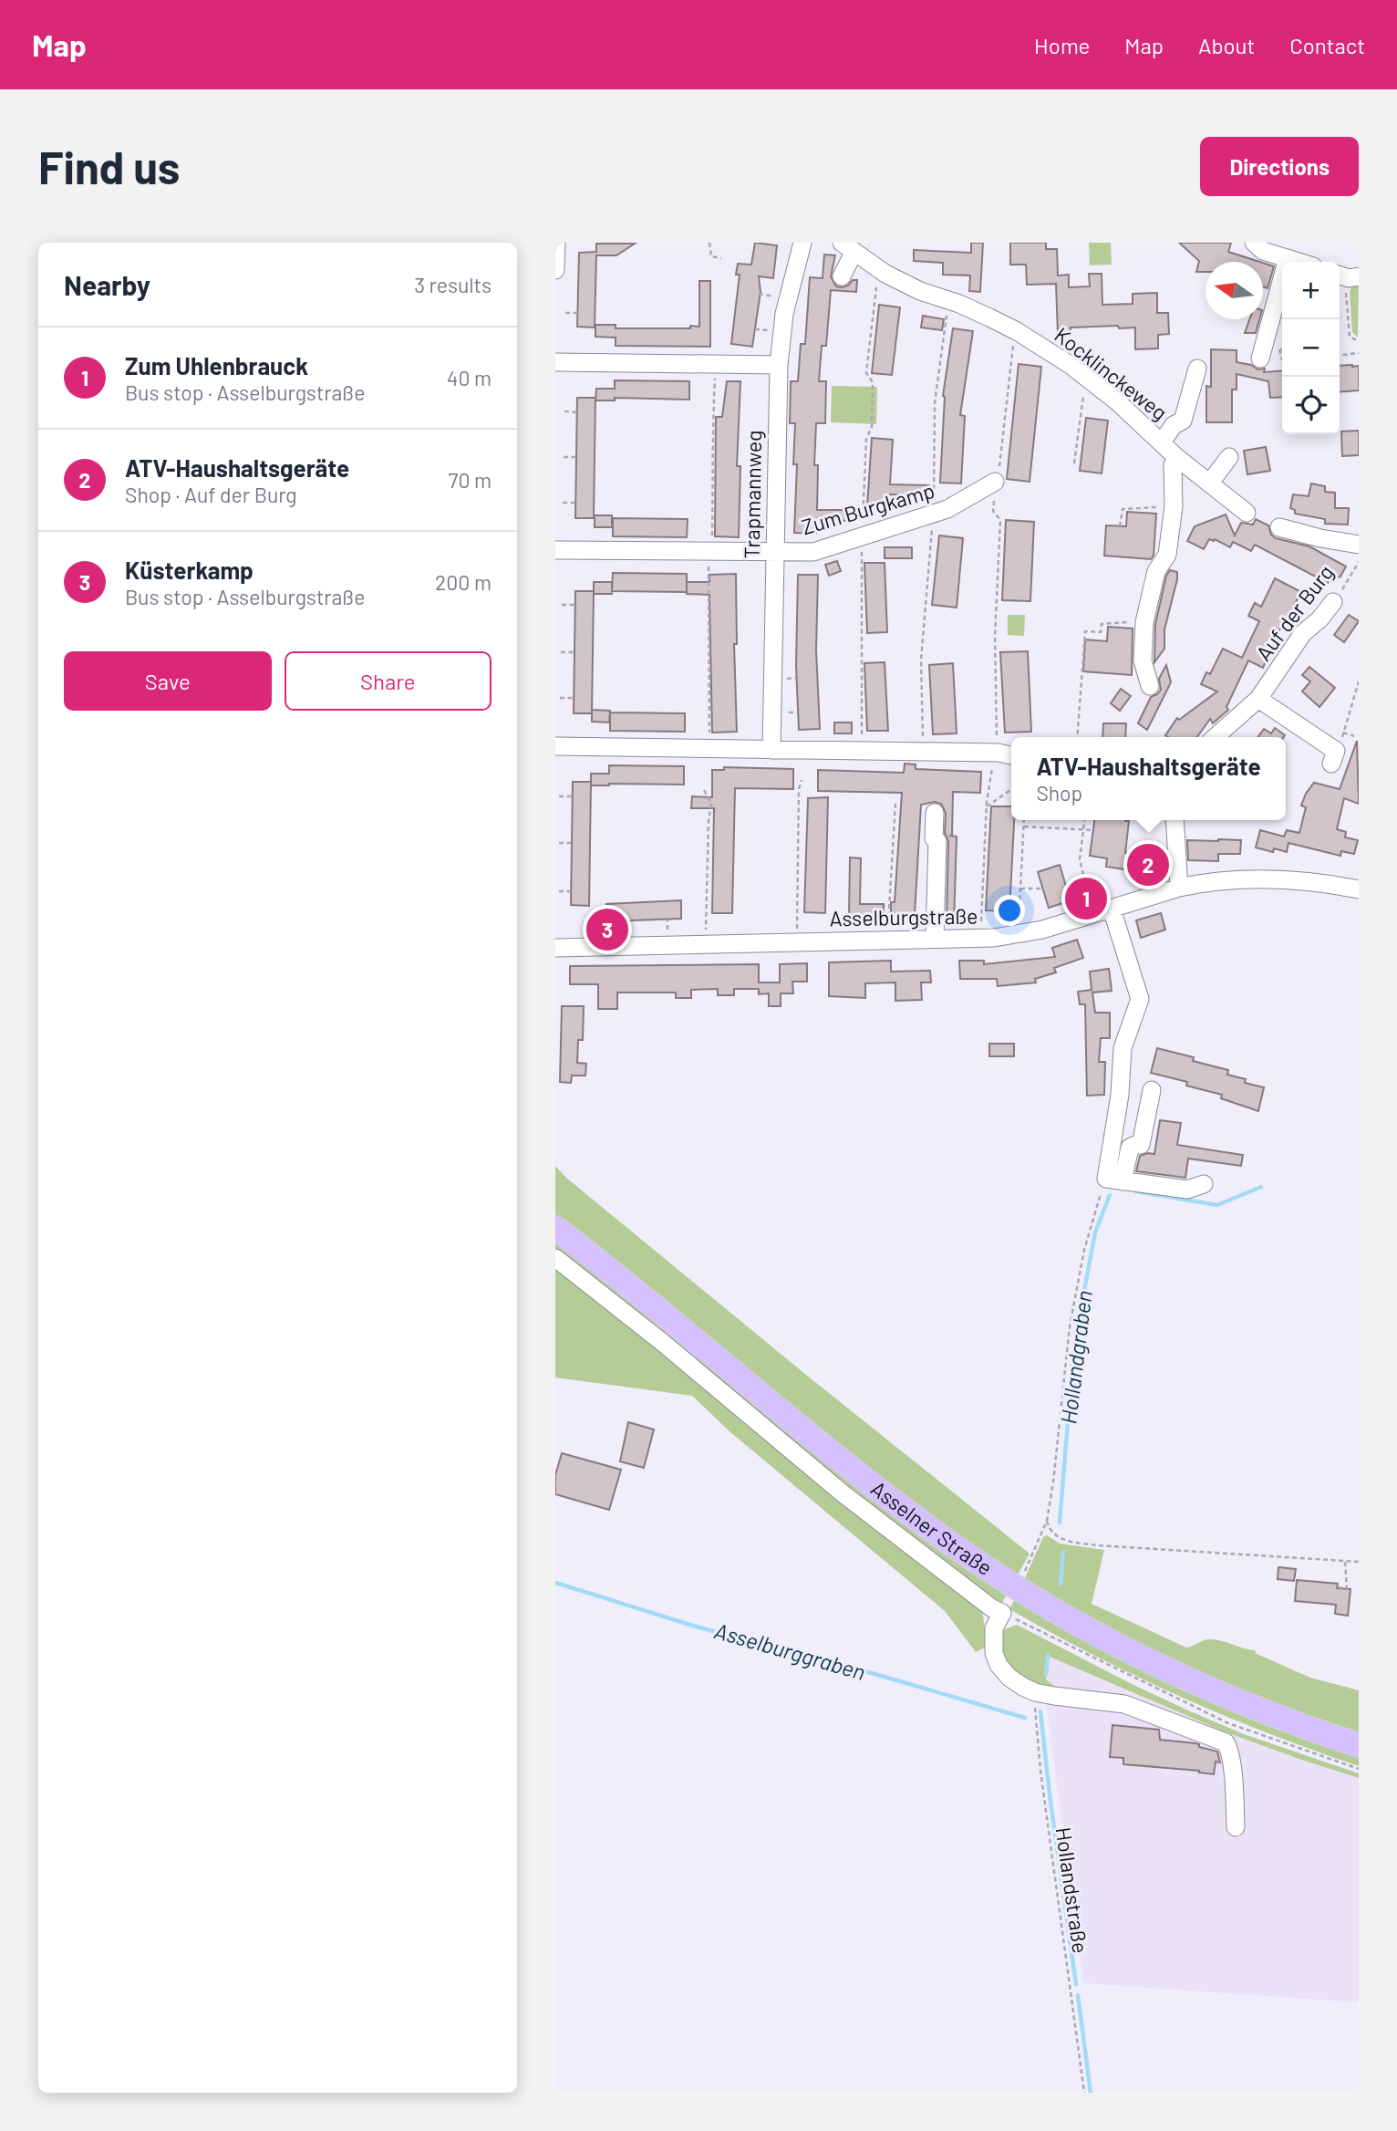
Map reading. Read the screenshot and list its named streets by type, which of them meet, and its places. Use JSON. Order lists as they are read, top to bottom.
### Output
{
  "streets": {
    "main road": ["Asselner Straße"],
    "street": [
      "Kocklinckeweg",
      "Trapmannweg",
      "Zum Burgkamp",
      "Auf der Burg",
      "Asselburgstraße"
    ],
    "path": ["Hollandstraße"]
  },
  "crossings": [
    ["Trapmannweg", "Zum Burgkamp"]
  ],
  "water": ["Hollandgraben", "Asselburggraben"],
  "north": "left",
  "page": {
    "header": "Map",
    "nav": [
      "Home",
      "Map",
      "About",
      "Contact"
    ],
    "buttons": [
      "Directions",
      ["Save", "Share"]
    ],
    "title": "Find us",
    "heading": ["Nearby", "3 results"],
    "map_buttons": ["+", "−"],
    "list": [
      {
        "mark": "1",
        "name": "Zum Uhlenbrauck",
        "note": "Bus stop · Asselburgstraße",
        "value": "40 m"
      },
      {
        "mark": "2",
        "name": "ATV-Haushaltsgeräte",
        "note": "Shop · Auf der Burg",
        "value": "70 m"
      },
      {
        "mark": "3",
        "name": "Küsterkamp",
        "note": "Bus stop · Asselburgstraße",
        "value": "200 m"
      }
    ],
    "popup": ["ATV-Haushaltsgeräte", "Shop"],
    "pins": ["2", "1", "3"]
  }
}
